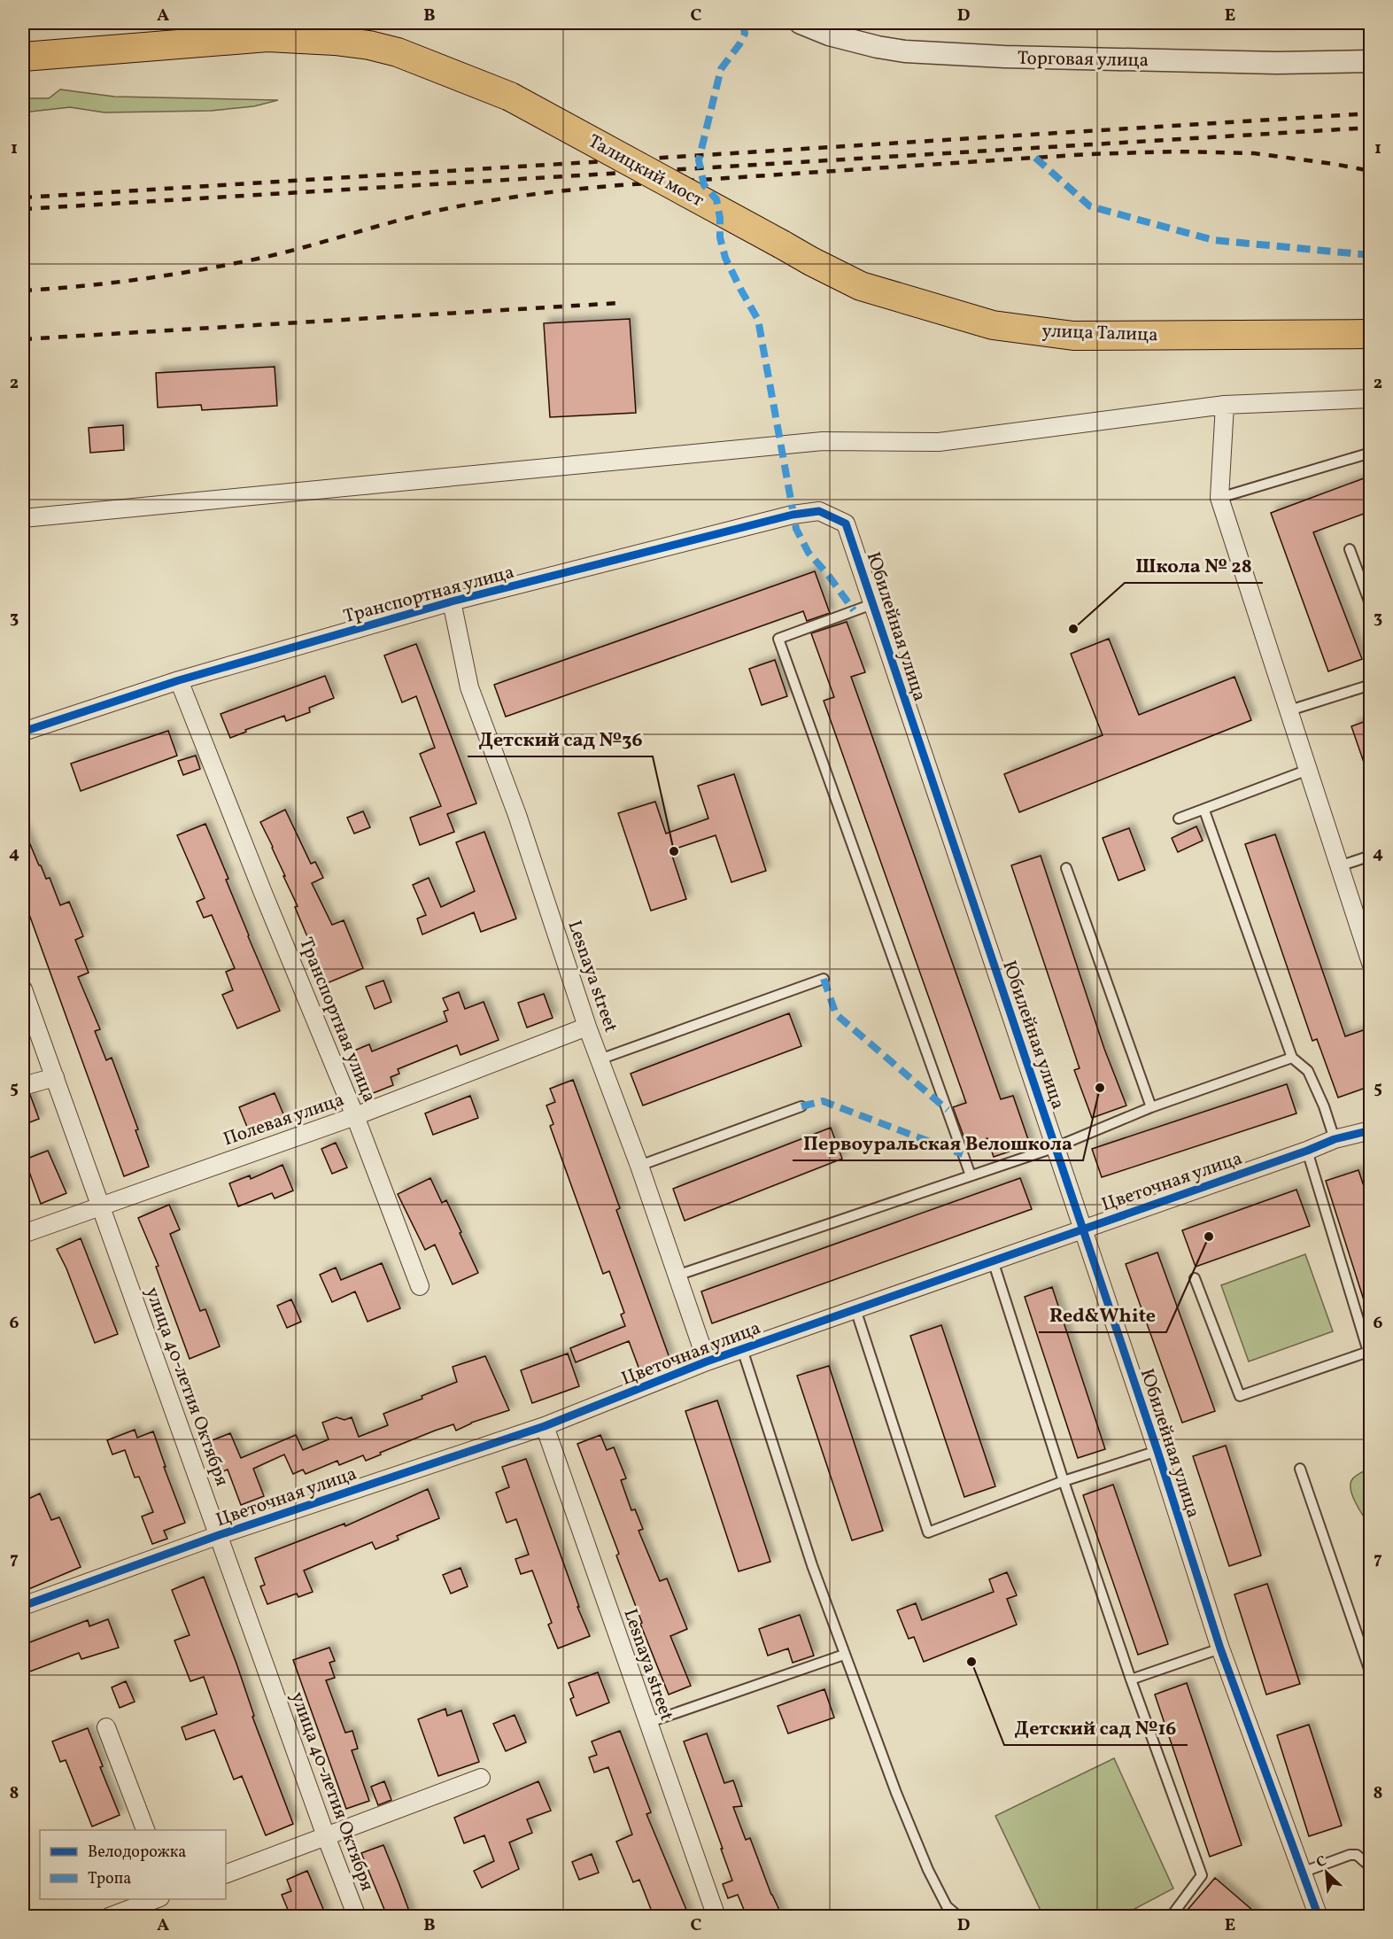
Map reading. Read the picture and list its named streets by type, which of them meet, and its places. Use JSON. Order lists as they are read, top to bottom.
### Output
{
  "streets": {
    "main road": ["Талицкий мост", "улица Талица"],
    "street": [
      "Торговая улица",
      "Транспортная улица",
      "Юбилейная улица",
      "Lesnaya street",
      "Полевая улица",
      "Цветочная улица",
      "улица 40-летия Октября"
    ]
  },
  "crossings": [
    ["Талицкий мост", "улица Талица"],
    ["Транспортная улица", "Юбилейная улица"],
    ["Транспортная улица", "Lesnaya street"],
    ["Транспортная улица", "Полевая улица"],
    ["Юбилейная улица", "Цветочная улица"],
    ["Lesnaya street", "Полевая улица"],
    ["Lesnaya street", "Цветочная улица"],
    ["Полевая улица", "улица 40-летия Октября"],
    ["Цветочная улица", "улица 40-летия Октября"]
  ],
  "places": [
    "Школа № 28",
    "Детский сад №36",
    "Первоуральская Велошкола",
    "Red&White",
    "Детский сад №16"
  ],
  "legend": ["Велодорожка", "Тропа"],
  "north": "top left",
  "grid": {
    "columns": [
      "A",
      "B",
      "C",
      "D",
      "E"
    ],
    "rows": [
      "1",
      "2",
      "3",
      "4",
      "5",
      "6",
      "7",
      "8"
    ]
  }
}
